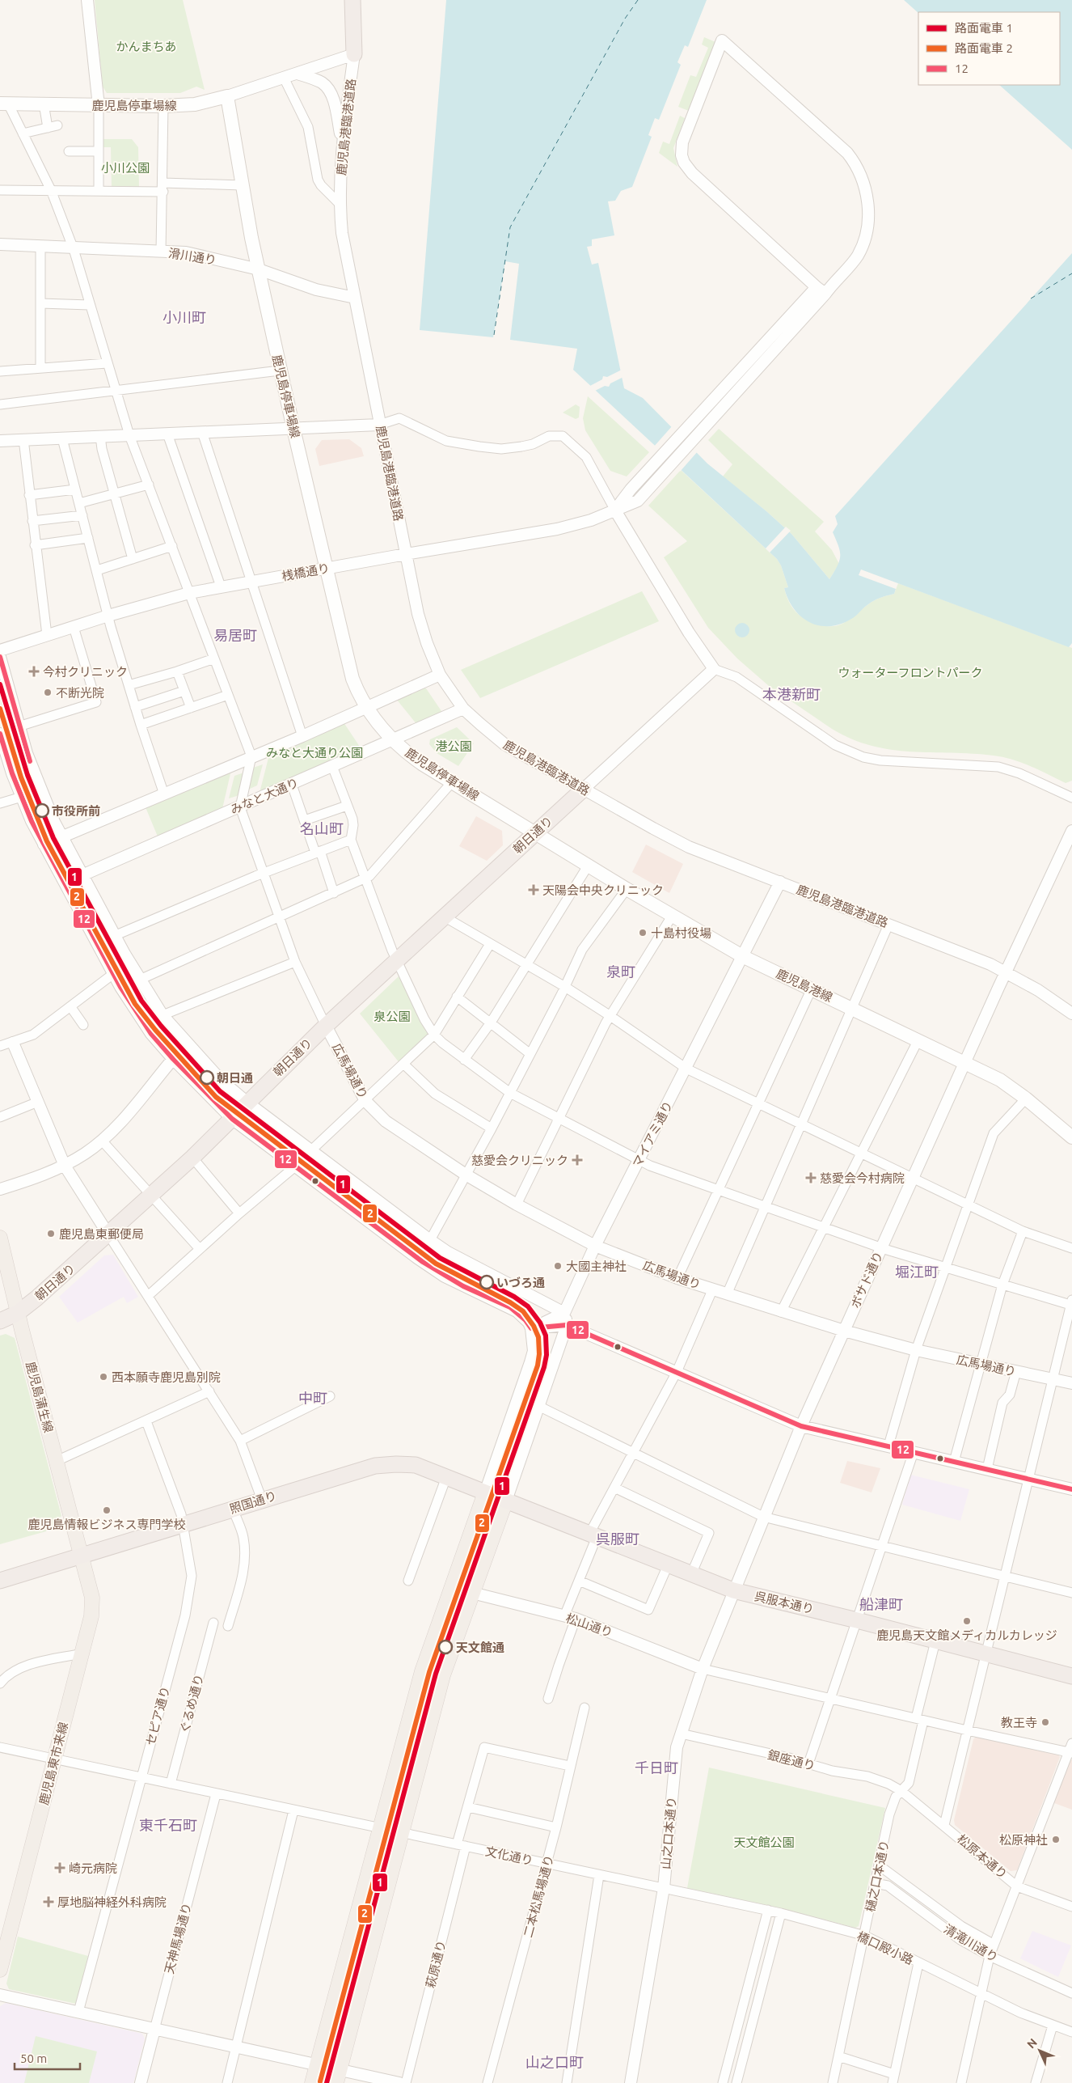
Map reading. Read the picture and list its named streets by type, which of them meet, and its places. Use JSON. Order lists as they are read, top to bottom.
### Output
{
  "streets": {
    "highway": ["朝日通り", "照国通り", "呉服本通り"],
    "main road": [
      "鹿児島停車場線",
      "鹿児島港線",
      "鹿児島蒲生線",
      "鹿児島東市来線"
    ],
    "street": [
      "鹿児島港臨港道路",
      "滑川通り",
      "桟橋通り",
      "みなと大通り",
      "広馬場通り",
      "マイアミ通り",
      "ボサド通り",
      "松山通り",
      "ぐるめ通り",
      "セピア通り",
      "銀座通り",
      "山之口本通り",
      "文化通り",
      "松原本通り",
      "樋之口本通り",
      "二本松馬場通り",
      "天神馬場通り",
      "清滝川通り",
      "橋口殿小路",
      "萩原通り"
    ]
  },
  "crossings": [
    ["鹿児島停車場線", "滑川通り"],
    ["鹿児島停車場線", "桟橋通り"],
    ["鹿児島停車場線", "みなと大通り"],
    ["鹿児島停車場線", "朝日通り"],
    ["鹿児島停車場線", "鹿児島港線"],
    ["鹿児島港臨港道路", "滑川通り"],
    ["鹿児島港臨港道路", "桟橋通り"],
    ["鹿児島港臨港道路", "みなと大通り"],
    ["鹿児島港臨港道路", "朝日通り"],
    ["鹿児島港臨港道路", "マイアミ通り"],
    ["鹿児島港臨港道路", "ボサド通り"],
    ["朝日通り", "鹿児島港線"],
    ["朝日通り", "広馬場通り"],
    ["朝日通り", "鹿児島蒲生線"],
    ["鹿児島港線", "マイアミ通り"],
    ["鹿児島港線", "ボサド通り"],
    ["広馬場通り", "マイアミ通り"],
    ["広馬場通り", "ボサド通り"],
    ["ボサド通り", "呉服本通り"],
    ["ボサド通り", "山之口本通り"],
    ["鹿児島蒲生線", "照国通り"],
    ["鹿児島蒲生線", "鹿児島東市来線"],
    ["照国通り", "呉服本通り"],
    ["照国通り", "セピア通り"],
    ["照国通り", "鹿児島東市来線"],
    ["呉服本通り", "山之口本通り"],
    ["呉服本通り", "樋之口本通り"],
    ["松山通り", "山之口本通り"],
    ["ぐるめ通り", "文化通り"],
    ["セピア通り", "文化通り"],
    ["銀座通り", "山之口本通り"],
    ["銀座通り", "松原本通り"],
    ["銀座通り", "樋之口本通り"],
    ["鹿児島東市来線", "文化通り"],
    ["山之口本通り", "文化通り"],
    ["山之口本通り", "橋口殿小路"],
    ["文化通り", "二本松馬場通り"],
    ["文化通り", "天神馬場通り"],
    ["文化通り", "橋口殿小路"],
    ["文化通り", "萩原通り"],
    ["松原本通り", "樋之口本通り"],
    ["樋之口本通り", "清滝川通り"],
    ["樋之口本通り", "橋口殿小路"],
    ["二本松馬場通り", "萩原通り"]
  ],
  "districts": [
    "小川町",
    "易居町",
    "本港新町",
    "名山町",
    "泉町",
    "堀江町",
    "中町",
    "呉服町",
    "船津町",
    "千日町",
    "東千石町",
    "山之口町"
  ],
  "parks": [
    "かんまちあ",
    "小川公園",
    "ウォーターフロントパーク",
    "港公園",
    "みなと大通り公園",
    "泉公園",
    "天文館公園"
  ],
  "places": {
    "health": [
      "今村クリニック",
      "天陽会中央クリニック",
      "慈愛会クリニック",
      "慈愛会今村病院",
      "崎元病院",
      "厚地脳神経外科病院"
    ],
    "other": [
      "不断光院",
      "市役所前",
      "十島村役場",
      "朝日通",
      "鹿児島東郵便局",
      "大國主神社",
      "いづろ通",
      "西本願寺鹿児島別院",
      "鹿児島情報ビジネス専門学校",
      "鹿児島天文館メディカルカレッジ",
      "天文館通",
      "教王寺",
      "松原神社"
    ]
  },
  "lines": ["transit line 12", "tram line 1", "tram line 2"],
  "legend": ["路面電車 1", "路面電車 2", "12"],
  "scale_bar": "50 m",
  "north": "top left"
}
